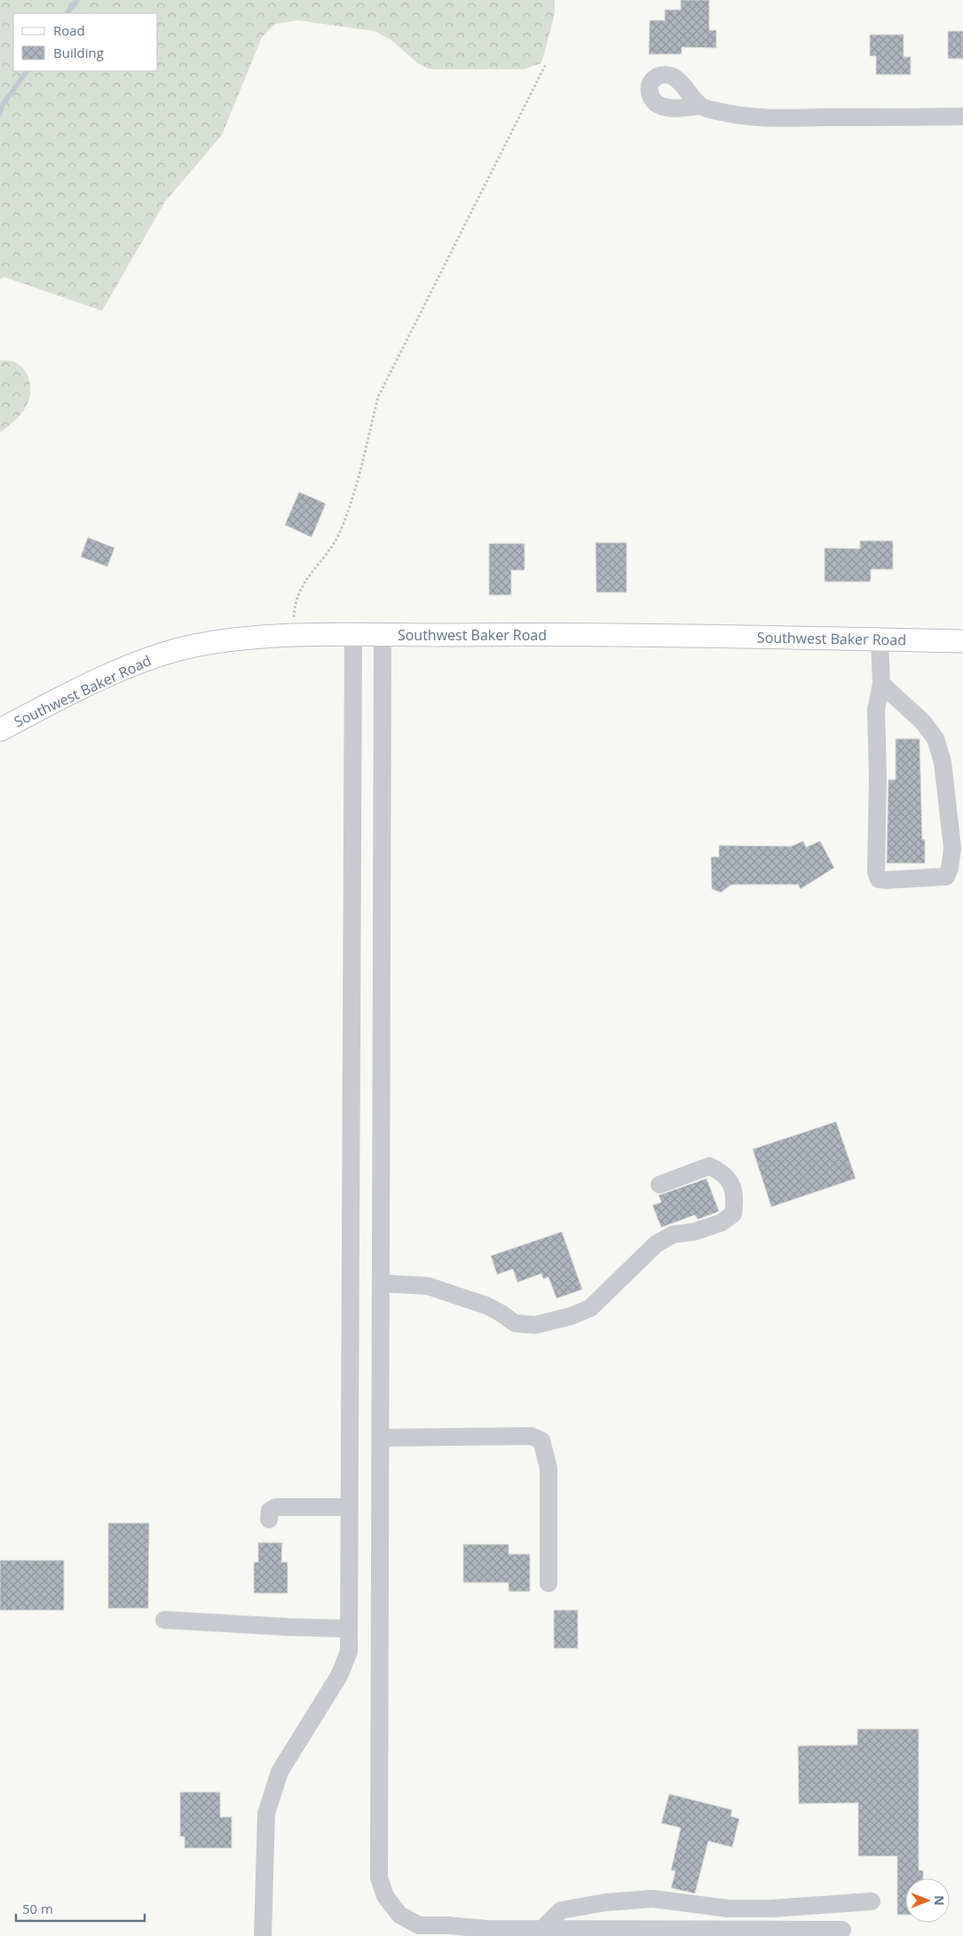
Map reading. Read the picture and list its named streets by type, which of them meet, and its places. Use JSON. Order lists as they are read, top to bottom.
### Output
{
  "streets": {
    "main road": ["Southwest Baker Road"]
  },
  "legend": ["Road", "Building"],
  "scale_bar": "50 m",
  "north": "right"
}
